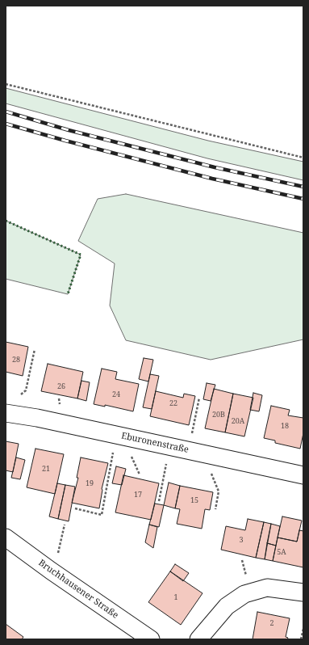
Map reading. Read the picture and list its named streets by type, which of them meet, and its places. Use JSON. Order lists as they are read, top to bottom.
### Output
{
  "streets": {
    "street": ["Eburonenstraße", "Bruchhausener Straße"]
  },
  "house_numbers": [
    "28",
    "26",
    "24",
    "22",
    "20B",
    "20A",
    "18",
    "21",
    "19",
    "17",
    "15",
    "3",
    "5A",
    "1",
    "2"
  ]
}
